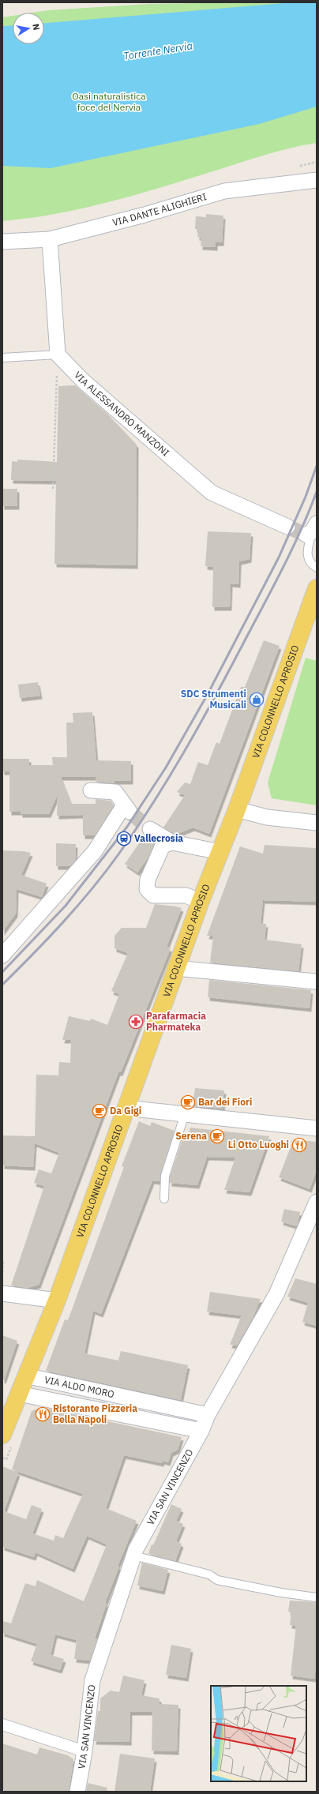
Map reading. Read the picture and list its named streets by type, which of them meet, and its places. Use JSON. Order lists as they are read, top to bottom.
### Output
{
  "streets": {
    "main road": ["VIA COLONNELLO APROSIO"],
    "street": [
      "VIA DANTE ALIGHIERI",
      "VIA ALESSANDRO MANZONI",
      "VIA ALDO MORO",
      "VIA SAN VINCENZO"
    ]
  },
  "crossings": [
    ["VIA COLONNELLO APROSIO", "VIA ALDO MORO"],
    ["VIA ALDO MORO", "VIA SAN VINCENZO"]
  ],
  "water": ["Torrente Nervia"],
  "parks": ["Oasi naturalistica foce del Nervia"],
  "places": {
    "shop": ["SDC Strumenti Musicali"],
    "station": ["Vallecrosia"],
    "pharmacy": ["Parafarmacia Pharmateka"],
    "cafe": ["Bar dei Fiori", "Da Gigi", "Serena"],
    "restaurant": ["Li Otto Luoghi", "Ristorante Pizzeria Bella Napoli"]
  },
  "north": "right"
}
